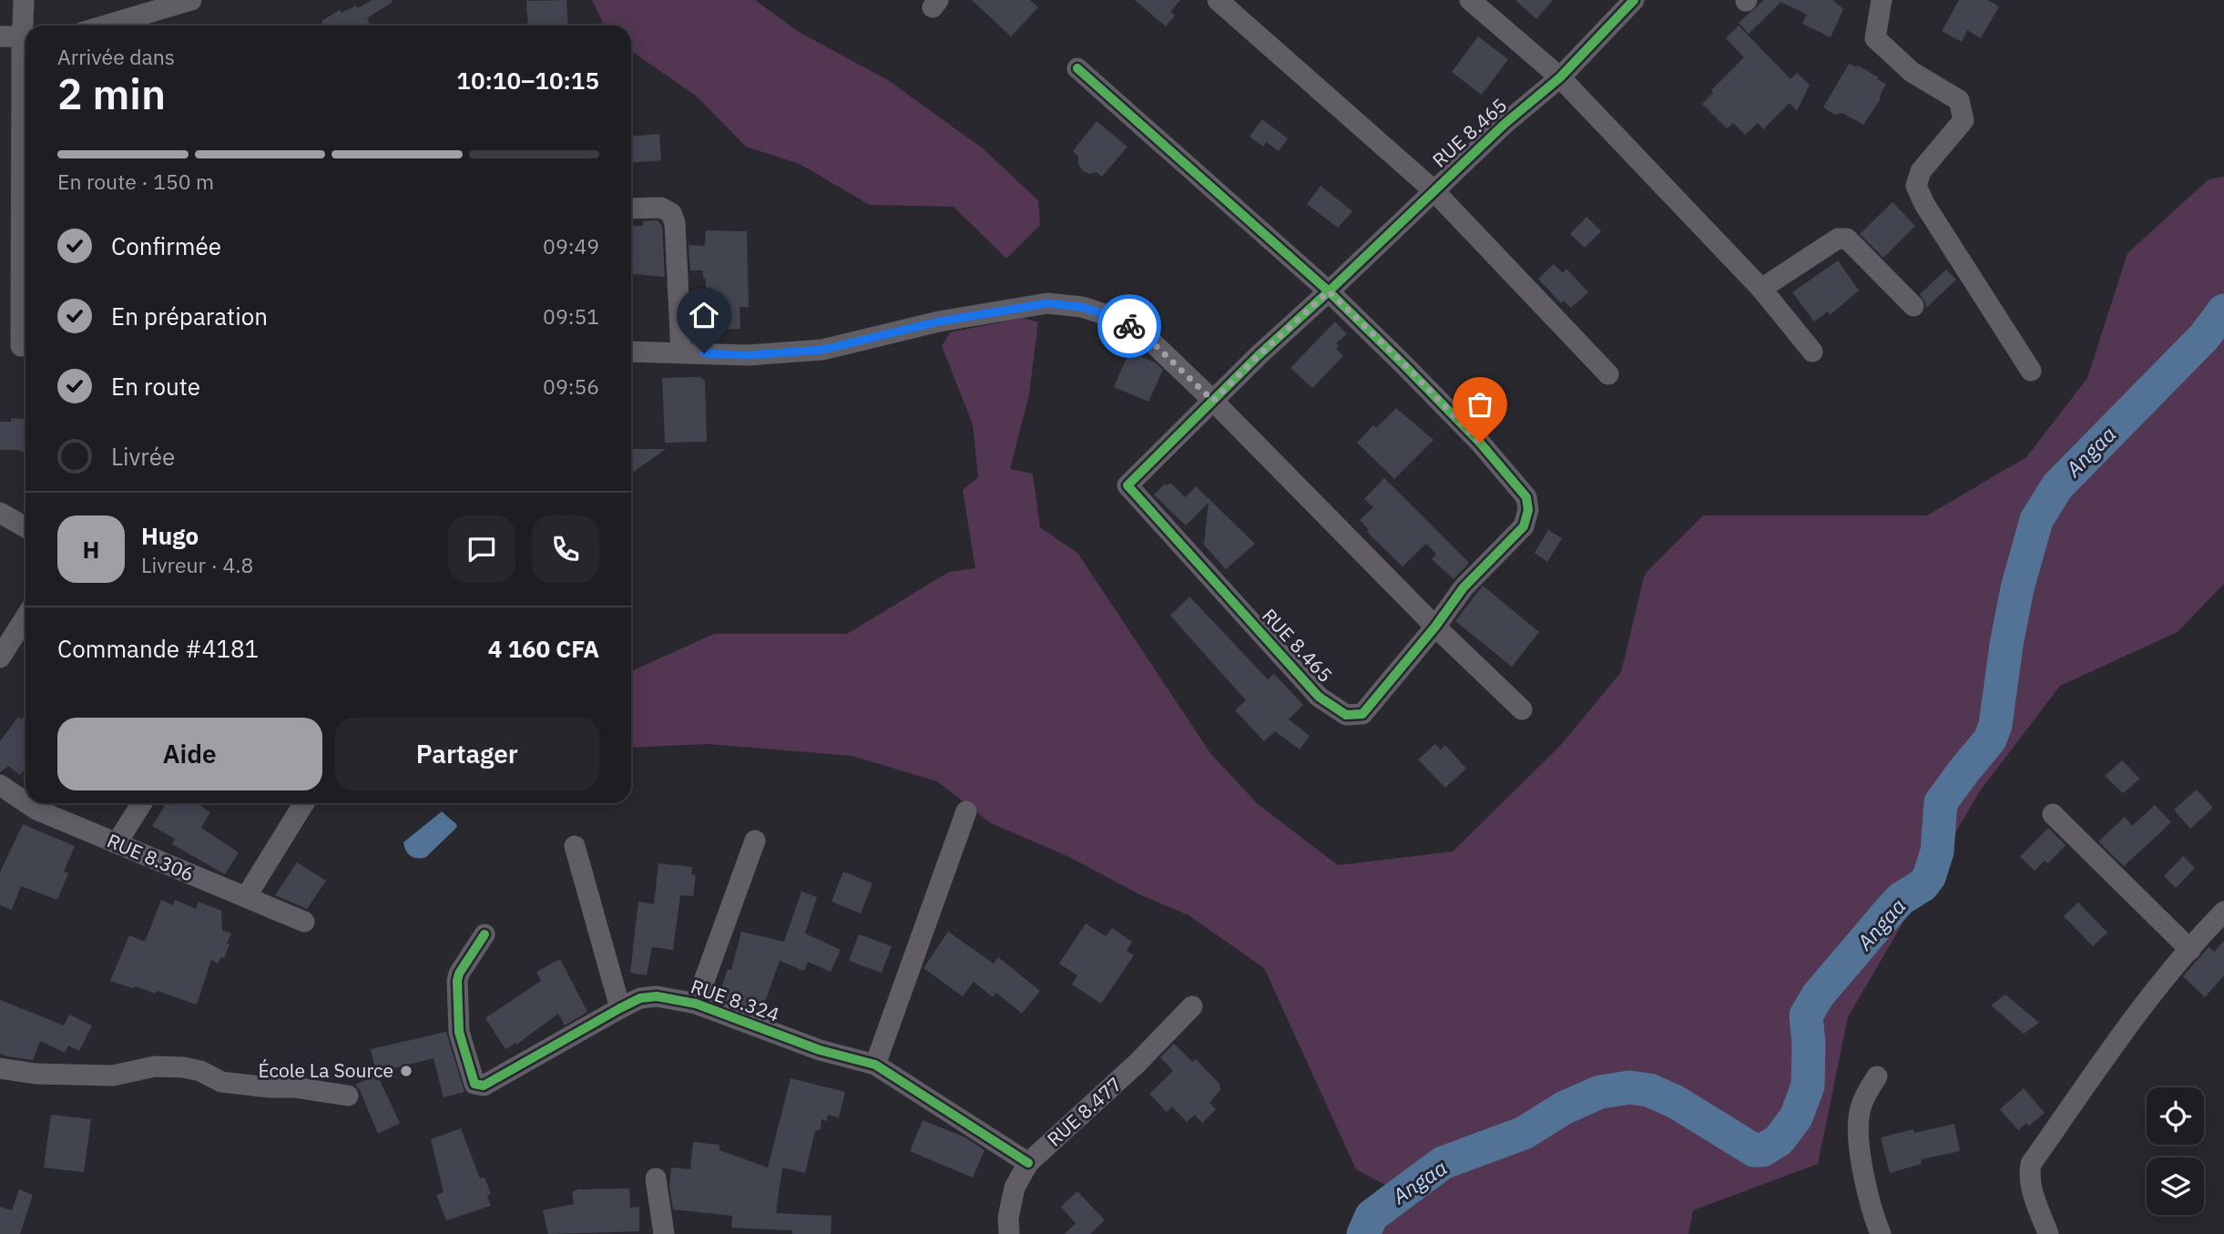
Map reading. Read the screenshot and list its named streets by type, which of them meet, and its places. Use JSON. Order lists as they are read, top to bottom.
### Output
{
  "streets": {
    "street": [
      "RUE 8.465",
      "RUE 8.306",
      "RUE 8.324",
      "RUE 8.477"
    ]
  },
  "crossings": [
    ["RUE 8.324", "RUE 8.477"]
  ],
  "water": ["Angaa"],
  "places": ["École La Source"],
  "page": {
    "heading": ["2 min", "Arrivée dans", "10:10–10:15"],
    "panel": [
      "Hugo",
      "Livreur · 4.8",
      "Commande #4181",
      "4 160 CFA"
    ],
    "bar": "En route · 150 m",
    "list": [
      ["Confirmée", "09:49"],
      ["En préparation", "09:51"],
      ["En route", "09:56"],
      "Livrée"
    ],
    "round": "H",
    "buttons": ["Aide", "Partager"]
  }
}
